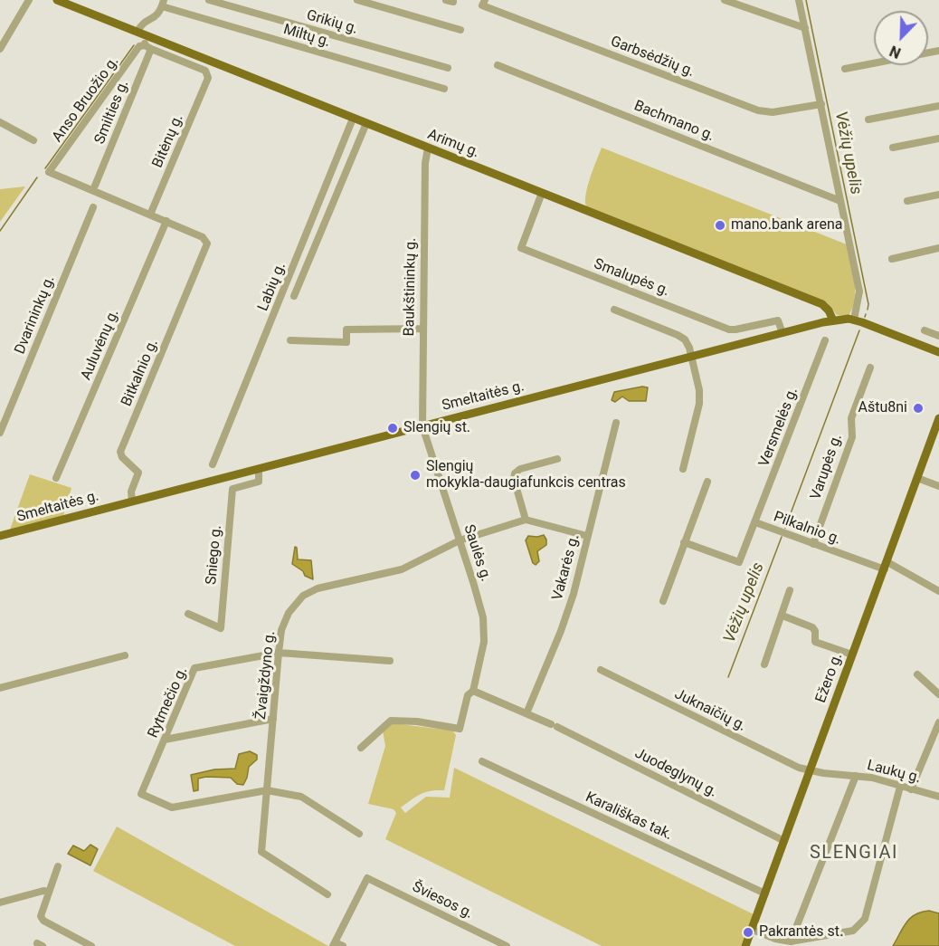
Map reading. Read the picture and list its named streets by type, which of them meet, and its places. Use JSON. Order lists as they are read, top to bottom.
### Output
{
  "streets": {
    "main road": ["Arimų g.", "Smeltaitės g.", "Ežero g."],
    "street": [
      "Grikių g.",
      "Miltų g.",
      "Garbsėdžių g.",
      "Anso Bruožio g.",
      "Smilties g.",
      "Bachmano g.",
      "Bitėnų g.",
      "Smalupės g.",
      "Labių g.",
      "Baukštininkų g.",
      "Dvarininkų g.",
      "Auluvėnų g.",
      "Bitkalnio g.",
      "Versmelės g.",
      "Varupės g.",
      "Pilkalnio g.",
      "Saulės g.",
      "Sniego g.",
      "Vakarės g.",
      "Žvaigždyno g.",
      "Rytmečio g.",
      "Juknaičių g.",
      "Laukų g.",
      "Juodeglynų g.",
      "Karališkas tak.",
      "Šviesos g."
    ]
  },
  "crossings": [
    ["Anso Bruožio g.", "Smilties g."],
    ["Anso Bruožio g.", "Bitėnų g."],
    ["Smilties g.", "Bitėnų g."],
    ["Smilties g.", "Arimų g."],
    ["Arimų g.", "Smalupės g."],
    ["Arimų g.", "Labių g."],
    ["Arimų g.", "Baukštininkų g."],
    ["Arimų g.", "Smeltaitės g."],
    ["Smalupės g.", "Smeltaitės g."],
    ["Baukštininkų g.", "Smeltaitės g."],
    ["Baukštininkų g.", "Saulės g."],
    ["Auluvėnų g.", "Bitkalnio g."],
    ["Bitkalnio g.", "Smeltaitės g."],
    ["Smeltaitės g.", "Saulės g."],
    ["Smeltaitės g.", "Sniego g."],
    ["Versmelės g.", "Pilkalnio g."],
    ["Varupės g.", "Pilkalnio g."],
    ["Pilkalnio g.", "Ežero g."],
    ["Saulės g.", "Žvaigždyno g."],
    ["Saulės g.", "Juodeglynų g."],
    ["Vakarės g.", "Juodeglynų g."],
    ["Žvaigždyno g.", "Rytmečio g."],
    ["Ežero g.", "Juknaičių g."],
    ["Ežero g.", "Laukų g."],
    ["Ežero g.", "Juodeglynų g."],
    ["Ežero g.", "Karališkas tak."],
    ["Juknaičių g.", "Laukų g."]
  ],
  "districts": ["SLENGIAI"],
  "water": ["Vėžių upelis"],
  "places": [
    "mano.bank arena",
    "Aštu8ni",
    "Slengių st.",
    "Slengių mokykla-daugiafunkcis centras",
    "Pakrantės st."
  ],
  "north": "bottom left"
}
